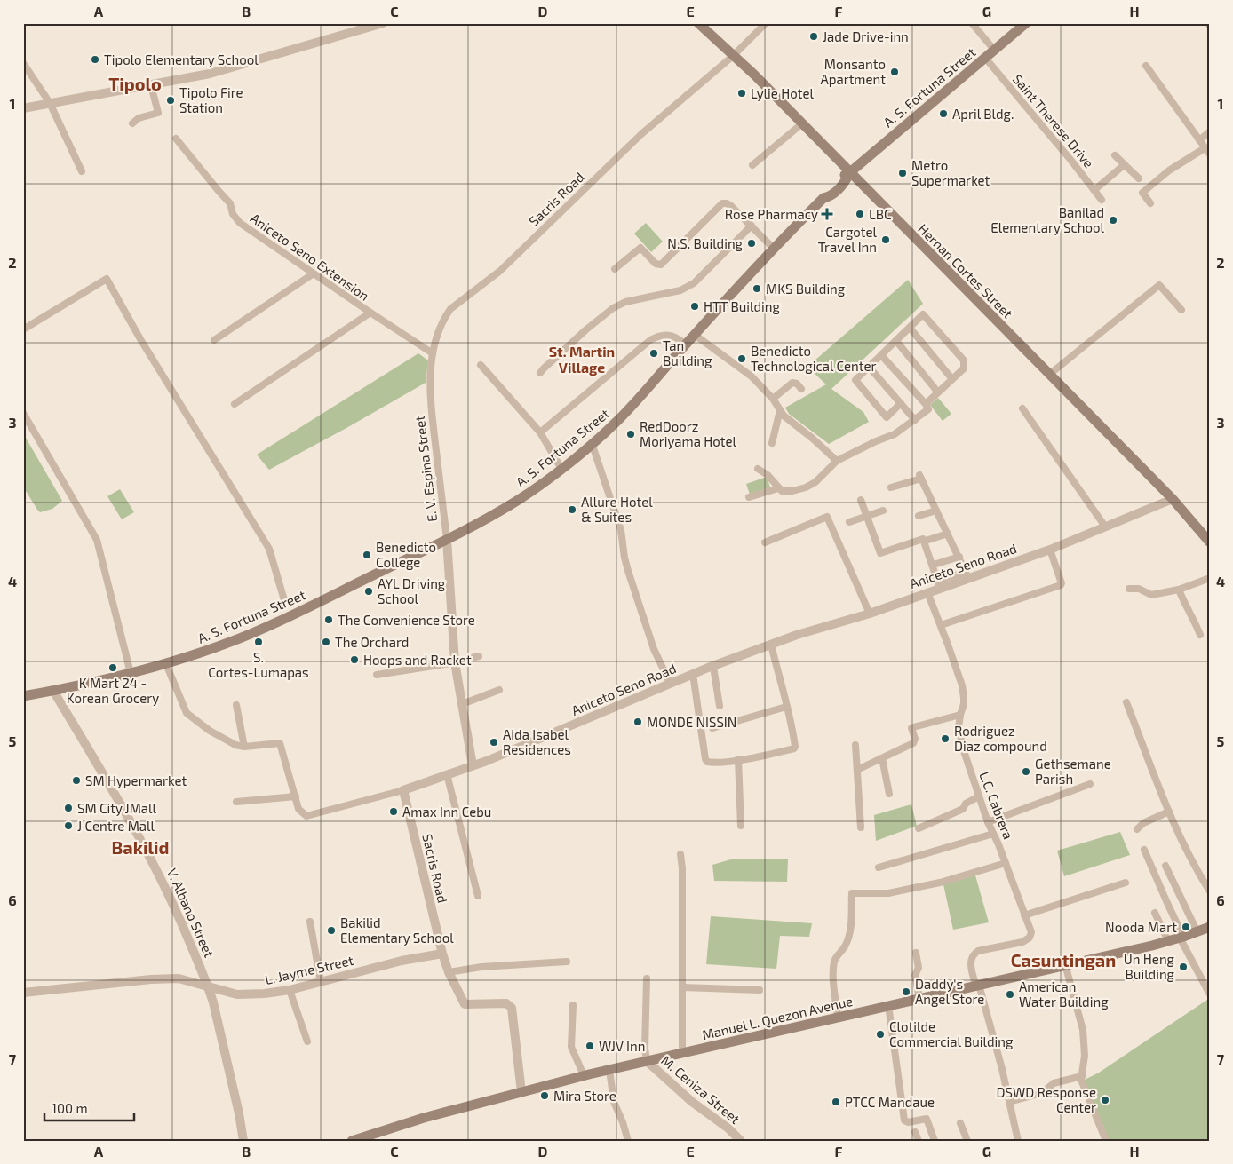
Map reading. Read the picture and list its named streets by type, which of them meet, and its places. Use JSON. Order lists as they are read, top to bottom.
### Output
{
  "streets": {
    "main road": ["A. S. Fortuna Street", "Hernan Cortes Street", "Manuel L. Quezon Avenue"],
    "street": [
      "Saint Therese Drive",
      "Sacris Road",
      "Aniceto Seno Extension",
      "E. V. Espina Street",
      "Aniceto Seno Road",
      "L.C. Cabrera",
      "V. Albano Street",
      "L. Jayme Street",
      "M. Ceniza Street"
    ]
  },
  "crossings": [
    ["A. S. Fortuna Street", "Saint Therese Drive"],
    ["A. S. Fortuna Street", "Hernan Cortes Street"],
    ["A. S. Fortuna Street", "E. V. Espina Street"],
    ["A. S. Fortuna Street", "Aniceto Seno Road"],
    ["A. S. Fortuna Street", "V. Albano Street"],
    ["Sacris Road", "Aniceto Seno Extension"],
    ["Sacris Road", "Hernan Cortes Street"],
    ["Sacris Road", "E. V. Espina Street"],
    ["Sacris Road", "Aniceto Seno Road"],
    ["Sacris Road", "L. Jayme Street"],
    ["Sacris Road", "Manuel L. Quezon Avenue"],
    ["Hernan Cortes Street", "Aniceto Seno Road"],
    ["E. V. Espina Street", "Aniceto Seno Road"],
    ["Aniceto Seno Road", "L.C. Cabrera"],
    ["L.C. Cabrera", "Manuel L. Quezon Avenue"],
    ["V. Albano Street", "L. Jayme Street"],
    ["Manuel L. Quezon Avenue", "M. Ceniza Street"]
  ],
  "districts": [
    "Tipolo",
    "St. Martin Village",
    "Bakilid",
    "Casuntingan"
  ],
  "places": {
    "other": [
      "Jade Drive-inn",
      "Tipolo Elementary School",
      "Monsanto Apartment",
      "Lylie Hotel",
      "Tipolo Fire Station",
      "April Bldg.",
      "Metro Supermarket",
      "LBC",
      "Banilad Elementary School",
      "Cargotel Travel Inn",
      "N.S. Building",
      "MKS Building",
      "HTT Building",
      "Tan Building",
      "Benedicto Technological Center",
      "RedDoorz Moriyama Hotel",
      "Allure Hotel & Suites",
      "Benedicto College",
      "AYL Driving School",
      "The Convenience Store",
      "S. Cortes-Lumapas",
      "The Orchard",
      "Hoops and Racket",
      "K Mart 24 - Korean Grocery",
      "MONDE NISSIN",
      "Rodriguez Diaz compound",
      "Aida Isabel Residences",
      "Gethsemane Parish",
      "SM Hypermarket",
      "SM City JMall",
      "Amax Inn Cebu",
      "J Centre Mall",
      "Nooda Mart",
      "Bakilid Elementary School",
      "Un Heng Building",
      "Daddy's Angel Store",
      "American Water Building",
      "Clotilde Commercial Building",
      "WJV Inn",
      "Mira Store",
      "DSWD Response Center",
      "PTCC Mandaue"
    ],
    "health": ["Rose Pharmacy"]
  },
  "scale_bar": "100 m",
  "grid": {
    "columns": [
      "A",
      "B",
      "C",
      "D",
      "E",
      "F",
      "G",
      "H"
    ],
    "rows": [
      "1",
      "2",
      "3",
      "4",
      "5",
      "6",
      "7"
    ]
  }
}
